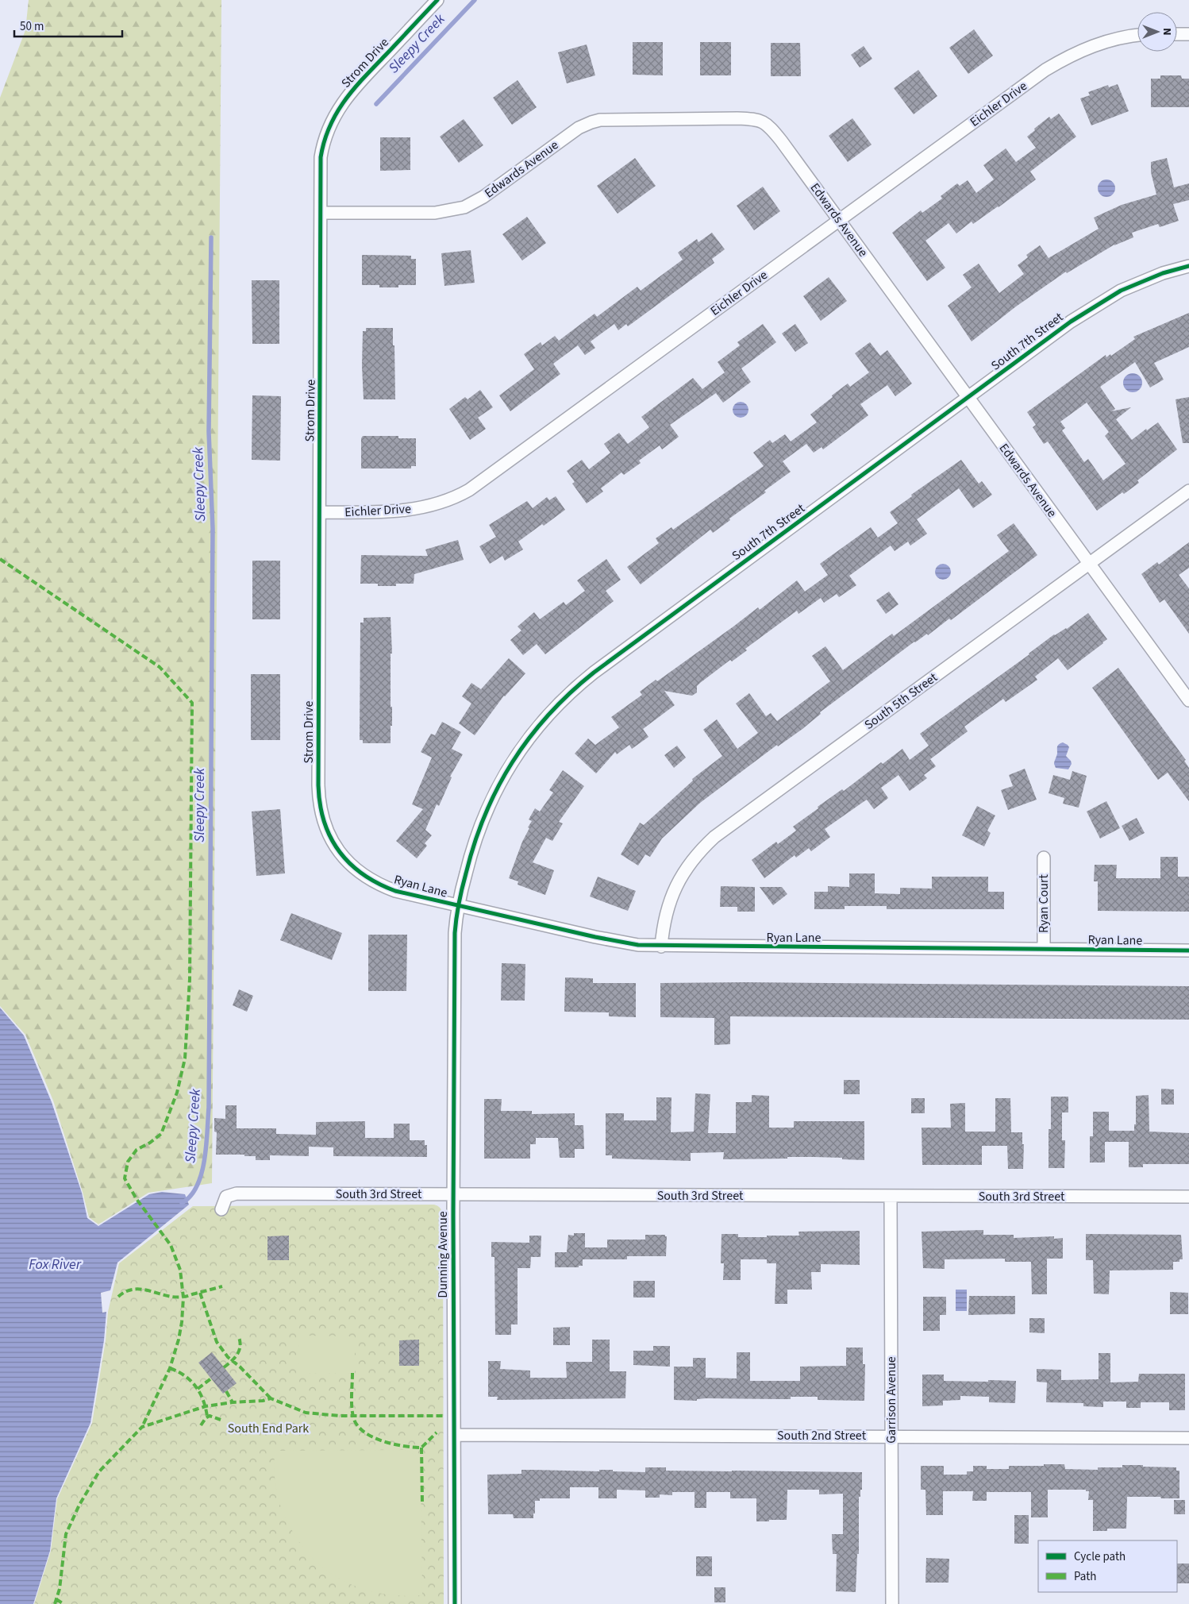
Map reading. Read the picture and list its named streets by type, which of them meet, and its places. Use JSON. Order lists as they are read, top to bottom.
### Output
{
  "streets": {
    "street": [
      "Strom Drive",
      "Eichler Drive",
      "Edwards Avenue",
      "South 7th Street",
      "South 5th Street",
      "Ryan Lane",
      "Ryan Court",
      "South 3rd Street",
      "Dunning Avenue",
      "Garrison Avenue",
      "South 2nd Street"
    ]
  },
  "crossings": [
    ["Strom Drive", "Eichler Drive"],
    ["Strom Drive", "Edwards Avenue"],
    ["Strom Drive", "Ryan Lane"],
    ["Eichler Drive", "Edwards Avenue"],
    ["Edwards Avenue", "South 7th Street"],
    ["Edwards Avenue", "South 5th Street"],
    ["South 7th Street", "Ryan Lane"],
    ["South 7th Street", "Dunning Avenue"],
    ["South 5th Street", "Ryan Lane"],
    ["Ryan Lane", "Ryan Court"],
    ["Ryan Lane", "Dunning Avenue"],
    ["South 3rd Street", "Dunning Avenue"],
    ["South 3rd Street", "Garrison Avenue"],
    ["Dunning Avenue", "South 2nd Street"],
    ["Garrison Avenue", "South 2nd Street"]
  ],
  "water": ["Sleepy Creek", "Fox River"],
  "parks": ["South End Park"],
  "legend": ["Cycle path", "Path"],
  "scale_bar": "50 m",
  "north": "right"
}
